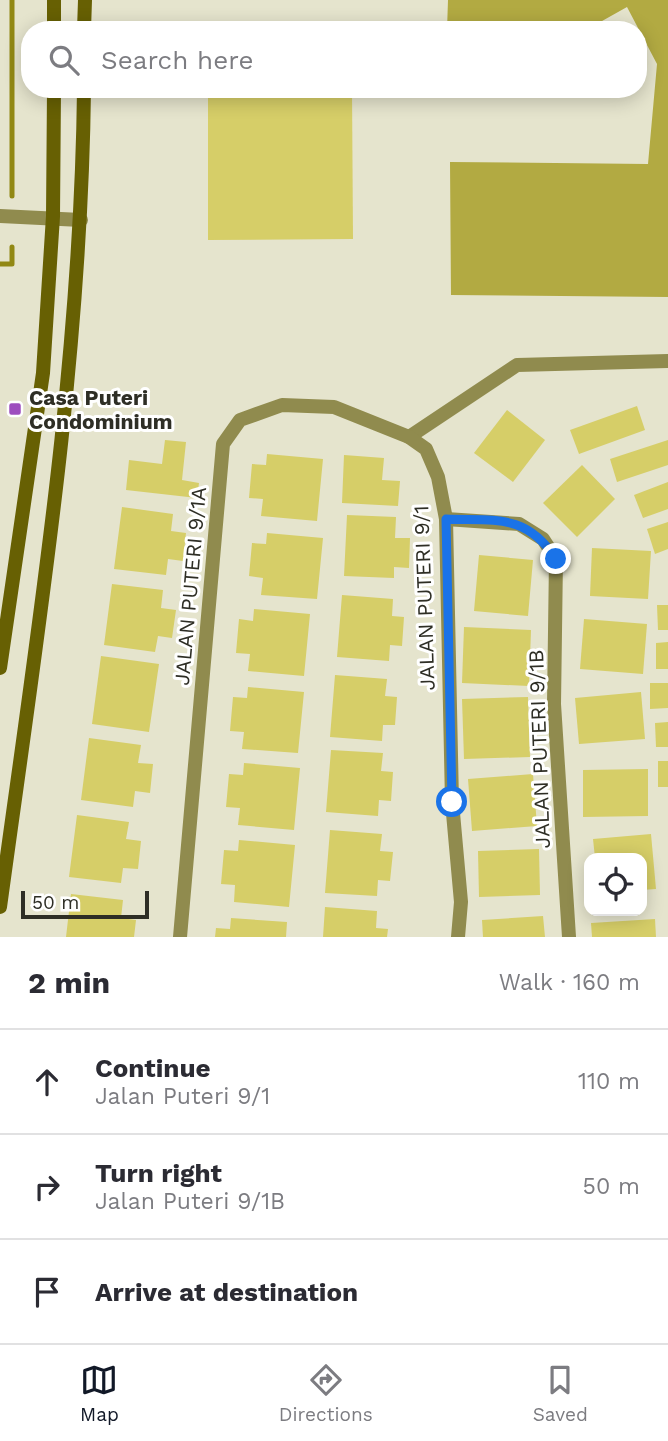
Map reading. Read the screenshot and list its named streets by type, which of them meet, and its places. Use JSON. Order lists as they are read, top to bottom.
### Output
{
  "streets": {
    "street": ["JALAN PUTERI 9/1A", "JALAN PUTERI 9/1", "JALAN PUTERI 9/1B"]
  },
  "crossings": [
    ["JALAN PUTERI 9/1A", "JALAN PUTERI 9/1"],
    ["JALAN PUTERI 9/1", "JALAN PUTERI 9/1B"]
  ],
  "places": {
    "transit": ["Casa Puteri Condominium"]
  },
  "scale_bar": "50 m",
  "page": {
    "search": "Search here",
    "scale": "50 m",
    "heading": ["2 min", "Walk · 160 m"],
    "list": [
      ["Continue", "Jalan Puteri 9/1", "110 m"],
      ["Turn right", "Jalan Puteri 9/1B", "50 m"],
      "Arrive at destination"
    ],
    "nav": ["Map", "Directions", "Saved"]
  }
}
